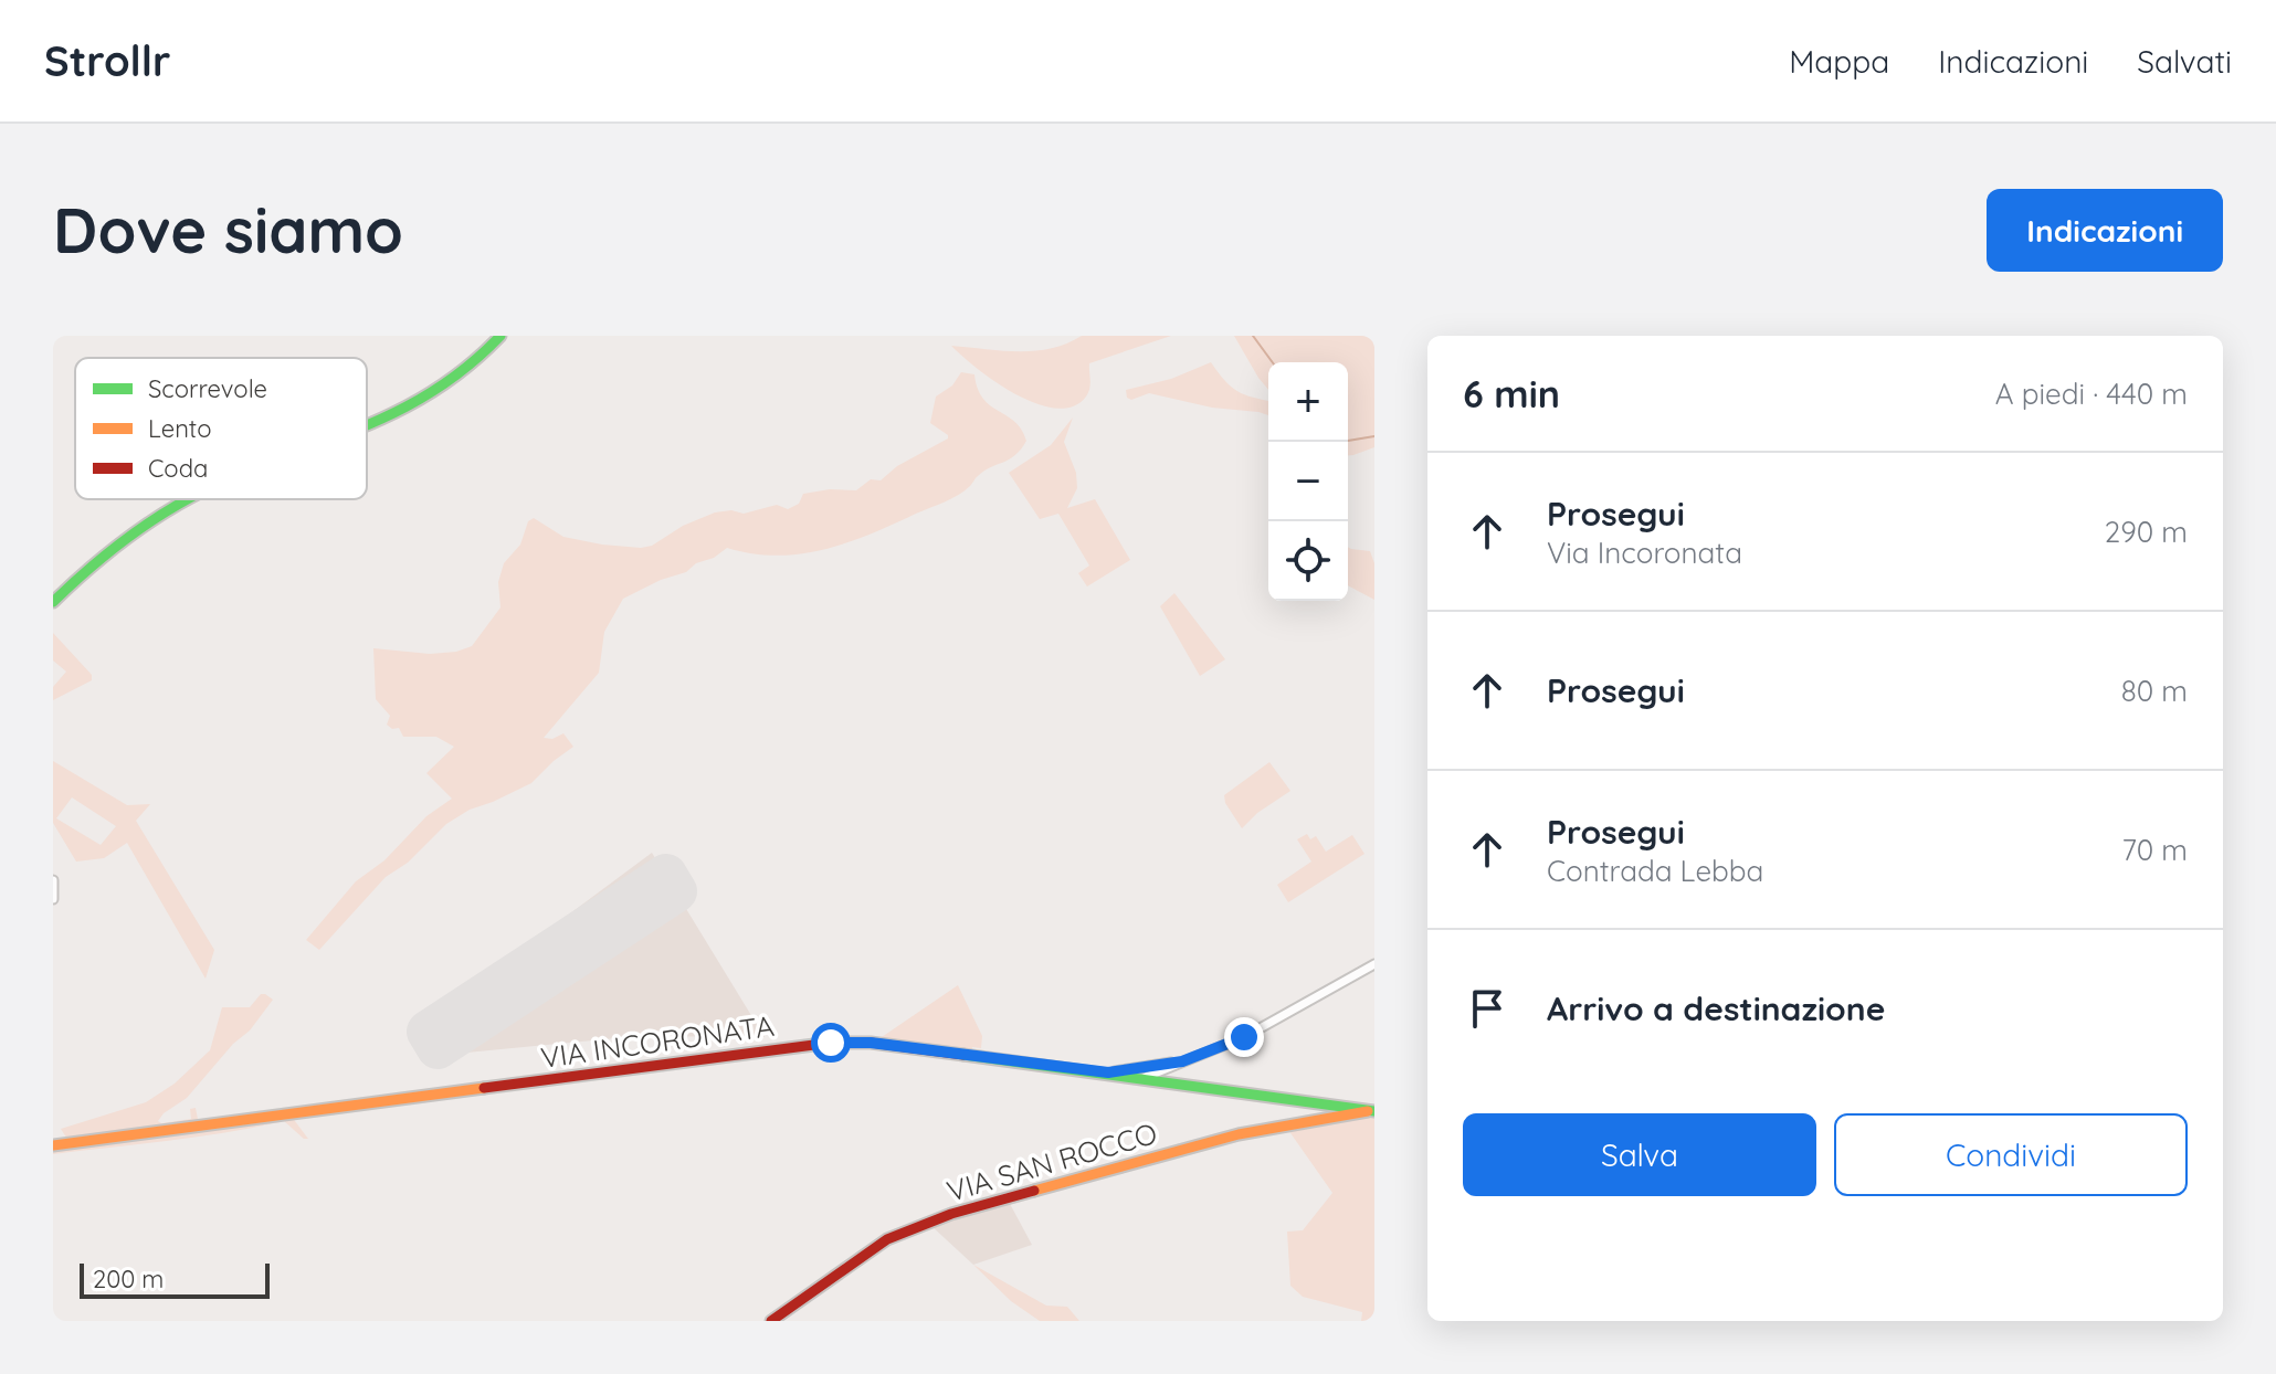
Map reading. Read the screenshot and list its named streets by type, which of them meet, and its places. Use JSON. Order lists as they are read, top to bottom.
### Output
{
  "streets": {
    "main road": ["VIA INCORONATA", "VIA SAN ROCCO"]
  },
  "crossings": [
    ["VIA INCORONATA", "VIA SAN ROCCO"]
  ],
  "legend": ["Scorrevole", "Lento", "Coda"],
  "scale_bar": "200 m",
  "page": {
    "header": "Strollr",
    "nav": ["Mappa", "Indicazioni", "Salvati"],
    "buttons": [
      "Indicazioni",
      ["Salva", "Condividi"]
    ],
    "title": "Dove siamo",
    "heading": ["6 min", "A piedi · 440 m"],
    "map_buttons": ["+", "−"],
    "list": [
      ["Prosegui", "Via Incoronata", "290 m"],
      ["Prosegui", "80 m"],
      ["Prosegui", "Contrada Lebba", "70 m"],
      "Arrivo a destinazione"
    ],
    "scale": "200 m"
  }
}
